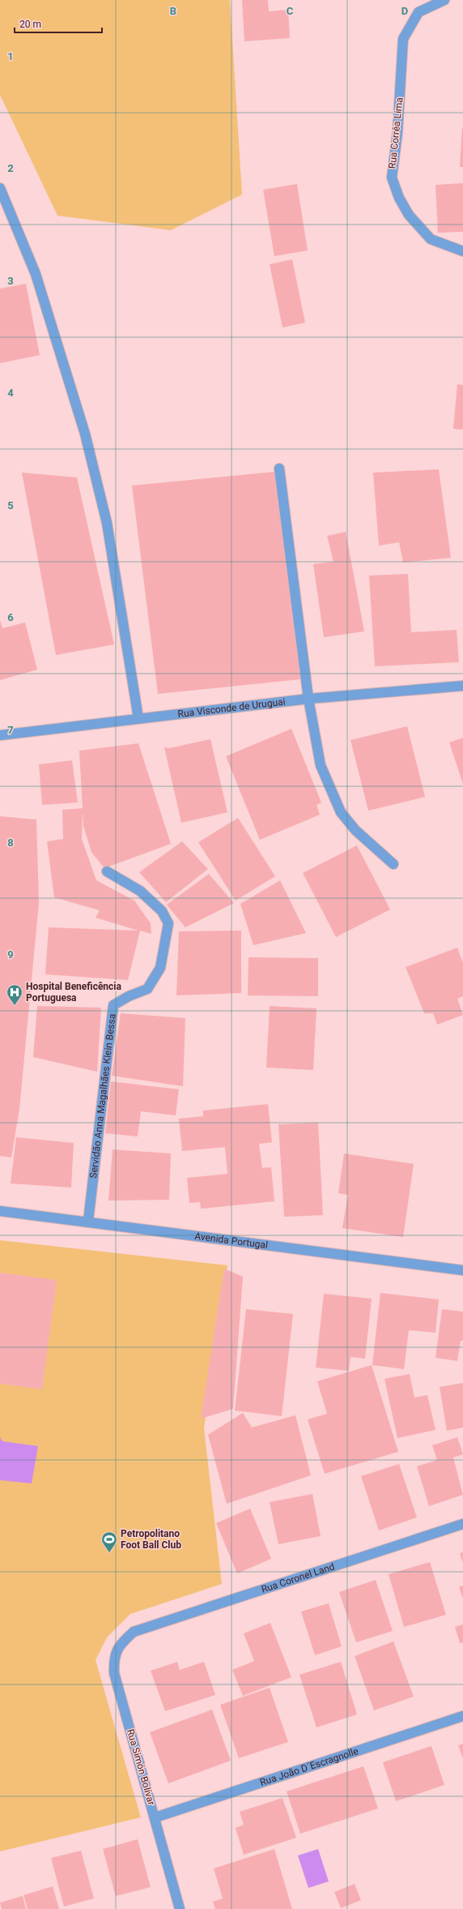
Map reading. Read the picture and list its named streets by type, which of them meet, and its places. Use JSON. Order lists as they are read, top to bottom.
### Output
{
  "streets": {
    "street": [
      "Rua Corrêa Lima",
      "Rua Visconde de Uruguai",
      "Servidão Anna Magalhães Klein Bessa",
      "Avenida Portugal",
      "Rua Coronel Land",
      "Rua João D´Escragnolle",
      "Rua Simón Bolívar"
    ]
  },
  "crossings": [
    ["Servidão Anna Magalhães Klein Bessa", "Avenida Portugal"],
    ["Rua Coronel Land", "Rua Simón Bolívar"],
    ["Rua João D´Escragnolle", "Rua Simón Bolívar"]
  ],
  "places": {
    "hospital": ["Hospital Beneficência Portuguesa"],
    "sports": ["Petropolitano Foot Ball Club"]
  },
  "scale_bar": "20 m",
  "grid": {
    "columns": ["B", "C", "D"],
    "rows": [
      "1",
      "2",
      "3",
      "4",
      "5",
      "6",
      "7",
      "8",
      "9"
    ]
  }
}
